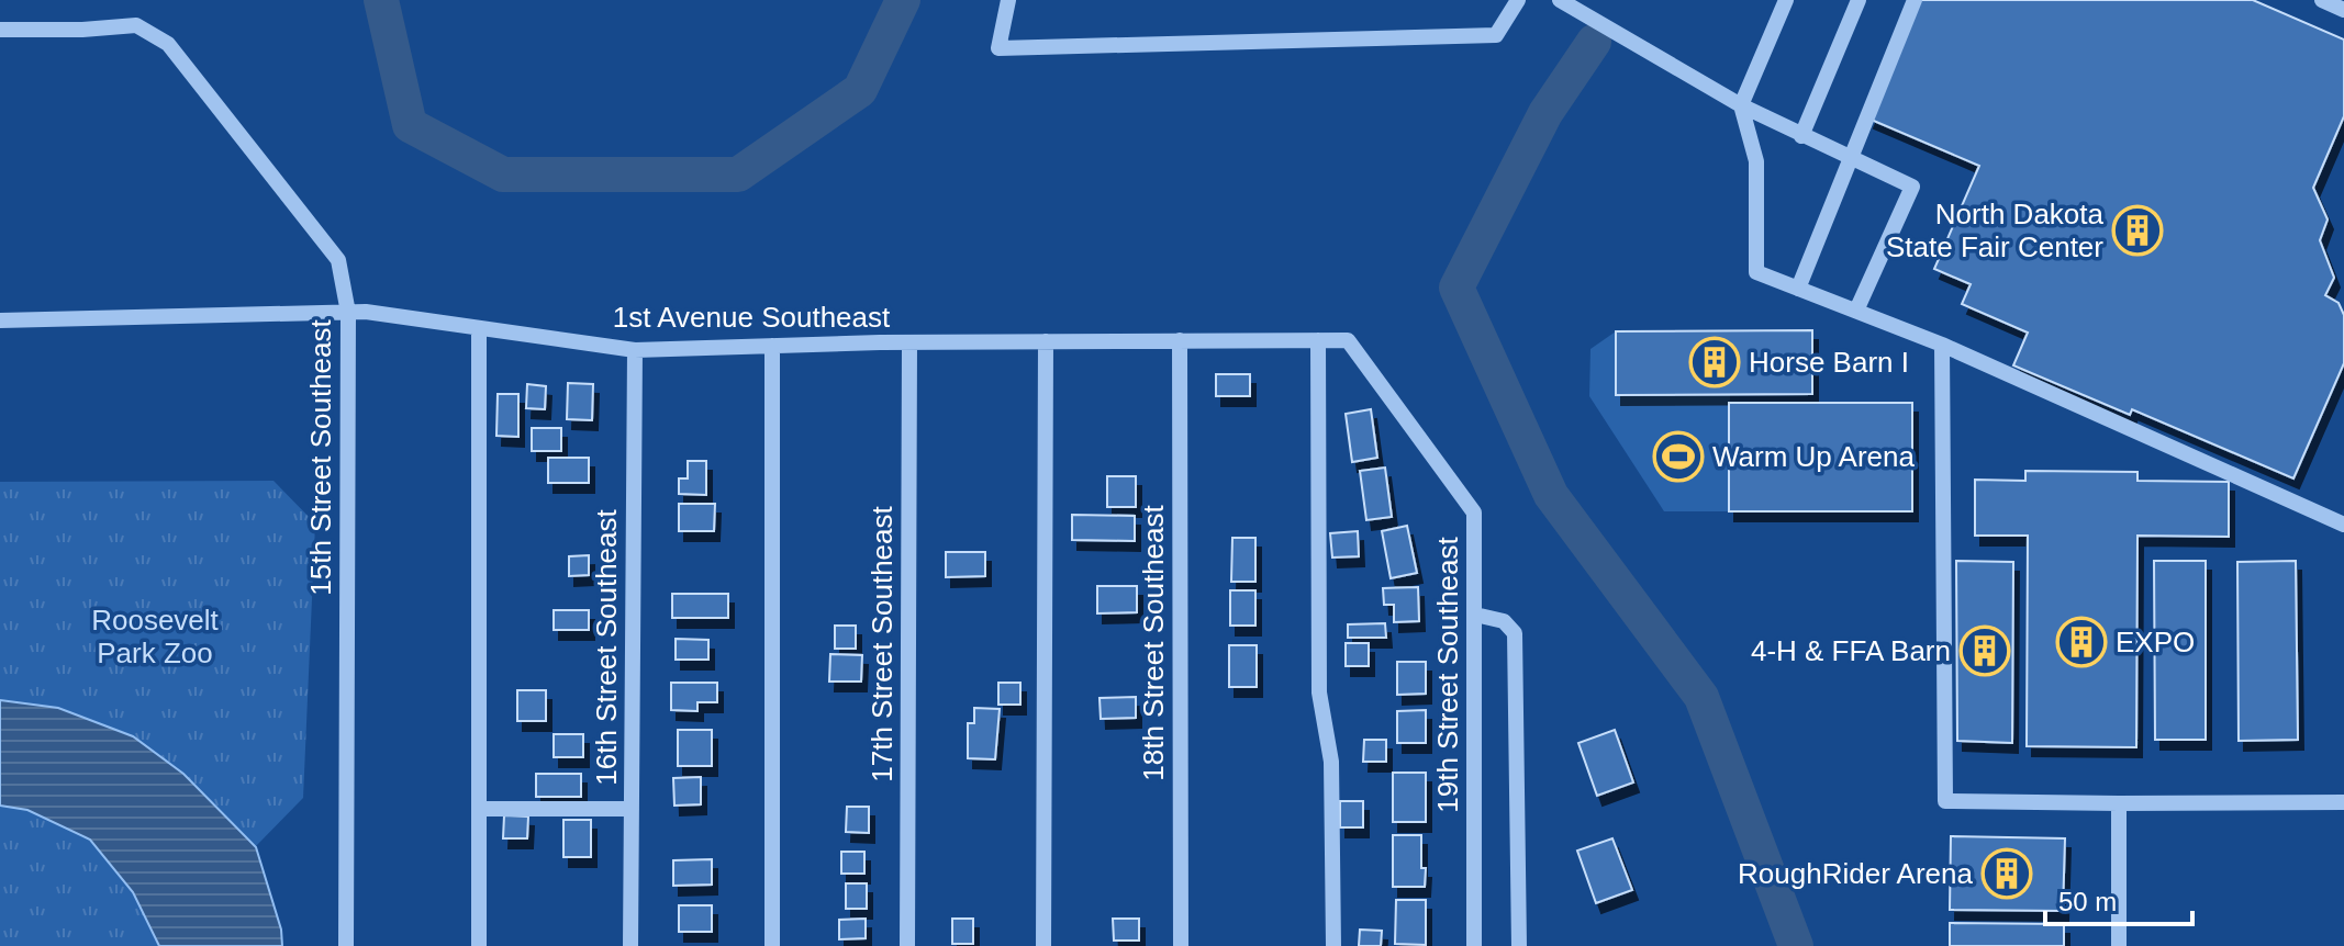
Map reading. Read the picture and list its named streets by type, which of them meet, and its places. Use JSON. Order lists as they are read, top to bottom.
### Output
{
  "streets": {
    "street": [
      "1st Avenue Southeast",
      "15th Street Southeast",
      "18th Street Southeast",
      "17th Street Southeast",
      "16th Street Southeast",
      "19th Street Southeast"
    ]
  },
  "crossings": [
    ["1st Avenue Southeast", "15th Street Southeast"],
    ["1st Avenue Southeast", "18th Street Southeast"],
    ["1st Avenue Southeast", "17th Street Southeast"],
    ["1st Avenue Southeast", "16th Street Southeast"],
    ["1st Avenue Southeast", "19th Street Southeast"]
  ],
  "parks": ["Roosevelt Park Zoo"],
  "places": {
    "building": [
      "North Dakota State Fair Center",
      "Horse Barn I",
      "EXPO",
      "4-H & FFA Barn",
      "RoughRider Arena"
    ],
    "sports": ["Warm Up Arena"]
  },
  "scale_bar": "50 m"
}
